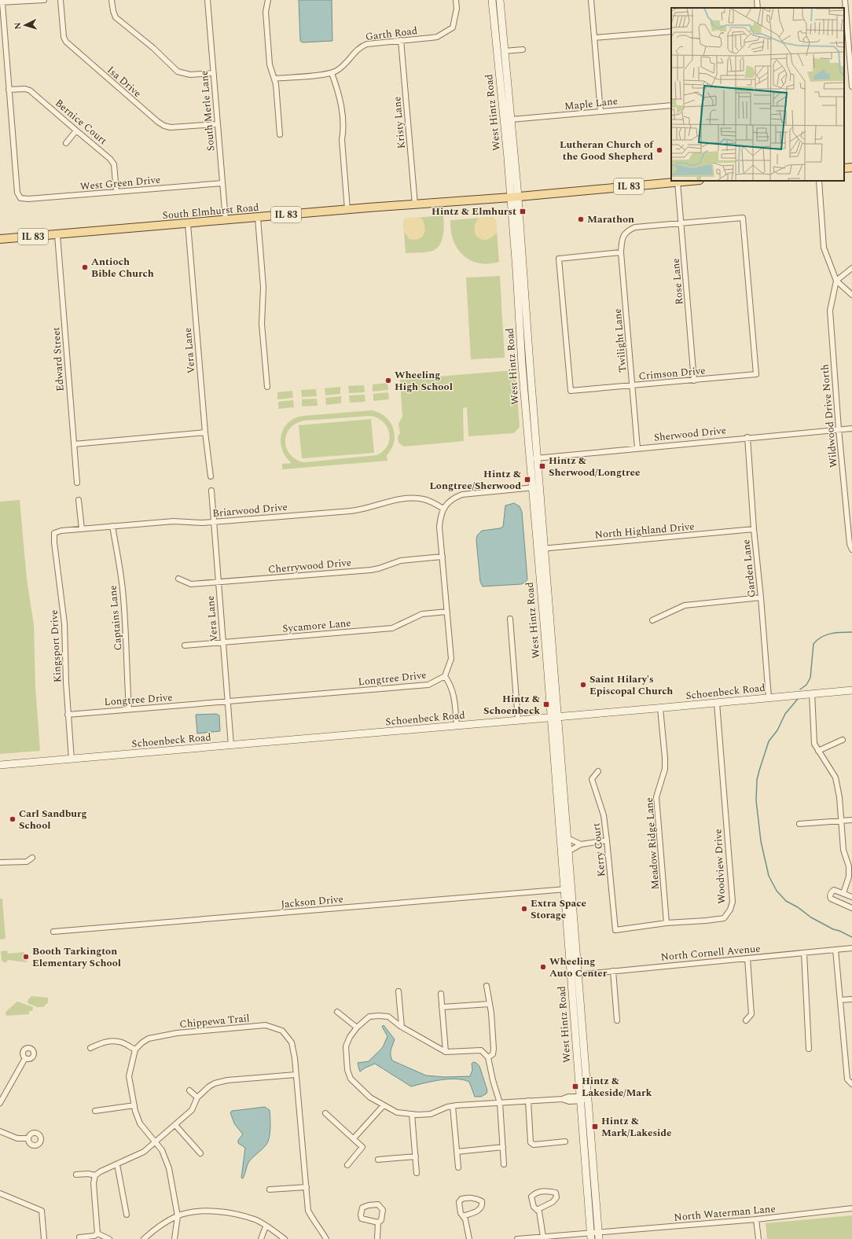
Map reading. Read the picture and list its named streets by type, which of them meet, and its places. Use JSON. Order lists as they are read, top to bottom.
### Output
{
  "streets": {
    "main road": [
      "West Hintz Road",
      "IL 83",
      "South Elmhurst Road",
      "Schoenbeck Road"
    ],
    "street": [
      "Garth Road",
      "Isa Drive",
      "Maple Lane",
      "South Merle Lane",
      "Bernice Court",
      "Kristy Lane",
      "West Green Drive",
      "Rose Lane",
      "Twilight Lane",
      "Vera Lane",
      "Edward Street",
      "Crimson Drive",
      "Wildwood Drive North",
      "Sherwood Drive",
      "Briarwood Drive",
      "North Highland Drive",
      "Cherrywood Drive",
      "Garden Lane",
      "Captains Lane",
      "Sycamore Lane",
      "Kingsport Drive",
      "Longtree Drive",
      "Meadow Ridge Lane",
      "Kerry Court",
      "Woodview Drive",
      "Jackson Drive",
      "North Cornell Avenue",
      "Chippewa Trail",
      "North Waterman Lane"
    ]
  },
  "crossings": [
    ["Garth Road", "Kristy Lane"],
    ["Isa Drive", "South Merle Lane"],
    ["Maple Lane", "West Hintz Road"],
    ["South Merle Lane", "West Green Drive"],
    ["South Merle Lane", "South Elmhurst Road"],
    ["West Hintz Road", "IL 83"],
    ["West Hintz Road", "South Elmhurst Road"],
    ["West Hintz Road", "Sherwood Drive"],
    ["West Hintz Road", "North Highland Drive"],
    ["West Hintz Road", "Schoenbeck Road"],
    ["West Hintz Road", "Jackson Drive"],
    ["West Hintz Road", "North Cornell Avenue"],
    ["West Hintz Road", "North Waterman Lane"],
    ["Bernice Court", "West Green Drive"],
    ["Kristy Lane", "South Elmhurst Road"],
    ["IL 83", "South Elmhurst Road"],
    ["IL 83", "Rose Lane"],
    ["South Elmhurst Road", "Vera Lane"],
    ["South Elmhurst Road", "Edward Street"],
    ["Rose Lane", "Twilight Lane"],
    ["Rose Lane", "Crimson Drive"],
    ["Twilight Lane", "Crimson Drive"],
    ["Twilight Lane", "Sherwood Drive"],
    ["Vera Lane", "Briarwood Drive"],
    ["Vera Lane", "Cherrywood Drive"],
    ["Vera Lane", "Sycamore Lane"],
    ["Vera Lane", "Longtree Drive"],
    ["Vera Lane", "Schoenbeck Road"],
    ["Wildwood Drive North", "Sherwood Drive"],
    ["Sherwood Drive", "Garden Lane"],
    ["Briarwood Drive", "Captains Lane"],
    ["Briarwood Drive", "Kingsport Drive"],
    ["North Highland Drive", "Garden Lane"],
    ["Garden Lane", "Schoenbeck Road"],
    ["Captains Lane", "Longtree Drive"],
    ["Kingsport Drive", "Longtree Drive"],
    ["Kingsport Drive", "Schoenbeck Road"],
    ["Schoenbeck Road", "Meadow Ridge Lane"],
    ["Schoenbeck Road", "Woodview Drive"],
    ["Meadow Ridge Lane", "Woodview Drive"],
    ["Kerry Court", "Woodview Drive"]
  ],
  "places": {
    "other": [
      "Lutheran Church of the Good Shepherd",
      "Marathon",
      "Antioch Bible Church",
      "Wheeling High School",
      "Saint Hilary's Episcopal Church",
      "Carl Sandburg School",
      "Extra Space Storage",
      "Booth Tarkington Elementary School",
      "Wheeling Auto Center"
    ],
    "transit": [
      "Hintz & Elmhurst",
      "Hintz & Sherwood/Longtree",
      "Hintz & Longtree/Sherwood",
      "Hintz & Schoenbeck",
      "Hintz & Lakeside/Mark",
      "Hintz & Mark/Lakeside"
    ]
  },
  "north": "left"
}
